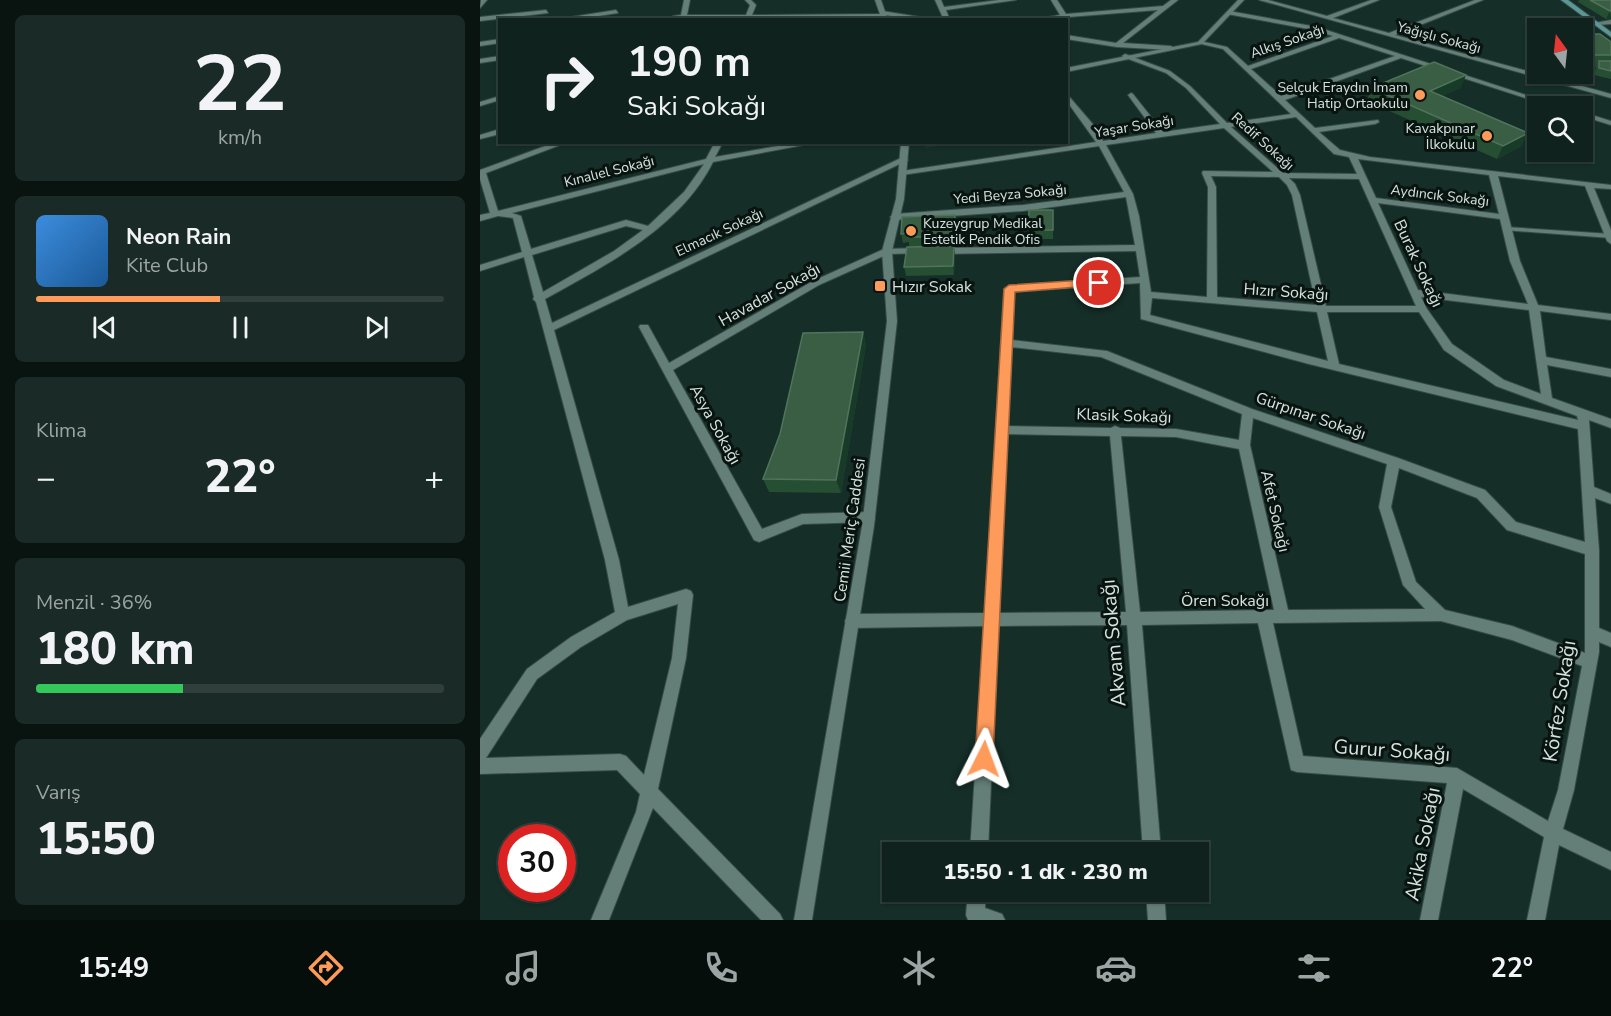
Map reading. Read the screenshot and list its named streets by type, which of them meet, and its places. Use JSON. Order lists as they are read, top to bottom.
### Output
{
  "streets": {
    "street": [
      "Yağışlı Sokağı",
      "Alkış Sokağı",
      "Yaşar Sokağı",
      "Redif Sokağı",
      "Kınalıel Sokağı",
      "Yedi Beyza Sokağı",
      "Aydıncık Sokağı",
      "Elmacık Sokağı",
      "Burak Sokağı",
      "Hızır Sokağı",
      "Havadar Sokağı",
      "Klasik Sokağı",
      "Gürpınar Sokağı",
      "Asya Sokağı",
      "Afet Sokağı",
      "Cemii Meriç Caddesi",
      "Ören Sokağı",
      "Akvam Sokağı",
      "Körfez Sokağı",
      "Gurur Sokağı",
      "Akika Sokağı"
    ]
  },
  "crossings": [
    ["Yaşar Sokağı", "Redif Sokağı"],
    ["Yaşar Sokağı", "Elmacık Sokağı"],
    ["Yaşar Sokağı", "Cemii Meriç Caddesi"],
    ["Redif Sokağı", "Hızır Sokağı"],
    ["Yedi Beyza Sokağı", "Cemii Meriç Caddesi"],
    ["Aydıncık Sokağı", "Burak Sokağı"],
    ["Elmacık Sokağı", "Cemii Meriç Caddesi"],
    ["Burak Sokağı", "Hızır Sokağı"],
    ["Burak Sokağı", "Körfez Sokağı"],
    ["Havadar Sokağı", "Asya Sokağı"],
    ["Havadar Sokağı", "Cemii Meriç Caddesi"],
    ["Klasik Sokağı", "Afet Sokağı"],
    ["Klasik Sokağı", "Akvam Sokağı"],
    ["Gürpınar Sokağı", "Afet Sokağı"],
    ["Gürpınar Sokağı", "Körfez Sokağı"],
    ["Asya Sokağı", "Cemii Meriç Caddesi"],
    ["Afet Sokağı", "Ören Sokağı"],
    ["Cemii Meriç Caddesi", "Ören Sokağı"],
    ["Ören Sokağı", "Akvam Sokağı"],
    ["Ören Sokağı", "Körfez Sokağı"],
    ["Ören Sokağı", "Gurur Sokağı"],
    ["Körfez Sokağı", "Gurur Sokağı"],
    ["Gurur Sokağı", "Akika Sokağı"]
  ],
  "places": {
    "other": ["Selçuk Eraydın İmam Hatip Ortaokulu", "Kavakpınar İlkokulu", "Kuzeygrup Medikal Estetik Pendik Ofis"],
    "transit": ["Hızır Sokak"]
  },
  "north": "top",
  "page": {
    "tile": [
      ["22", "km/h"],
      "Klima",
      ["Menzil · 36%", "180 km"],
      ["Varış", "15:50"]
    ],
    "turn": ["190 m", "Saki Sokağı"],
    "song": ["Neon Rain", "Kite Club"],
    "heat": ["−", "22°", "+"],
    "limit": "30",
    "trip": "15:50 · 1 dk · 230 m",
    "tabs": ["15:49", "22°"]
  }
}
